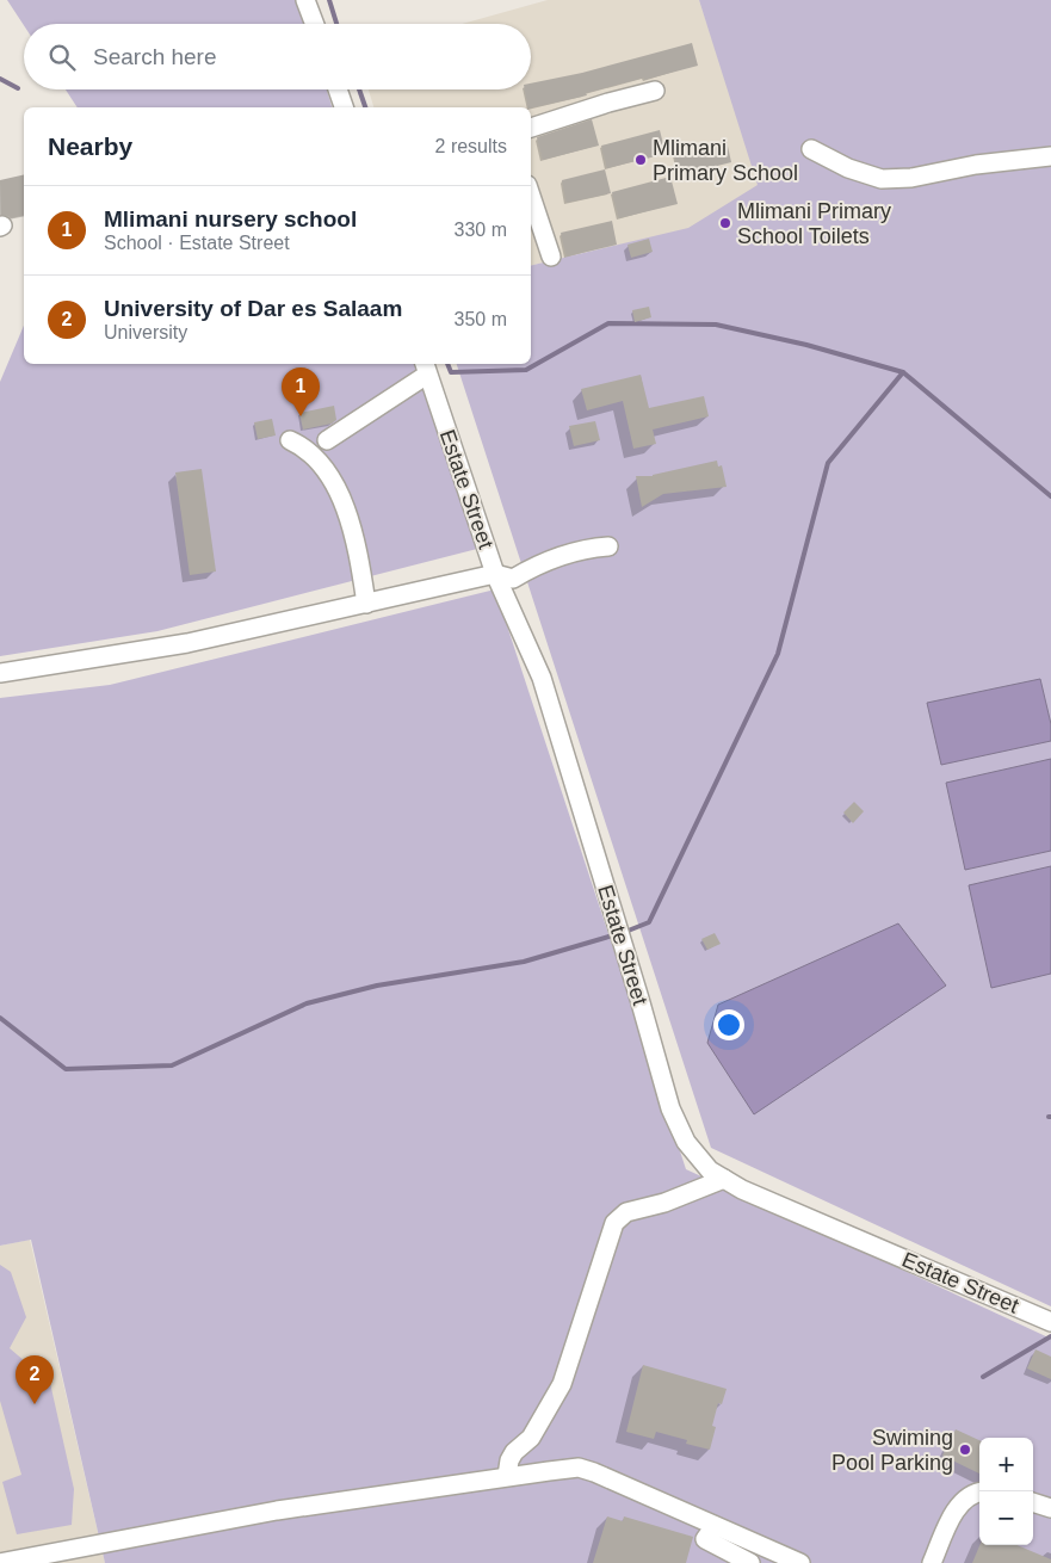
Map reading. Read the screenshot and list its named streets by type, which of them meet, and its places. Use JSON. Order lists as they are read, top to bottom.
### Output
{
  "streets": {
    "street": ["Estate Street"]
  },
  "places": ["Mlimani Primary School", "Mlimani Primary School Toilets", "Swiming Pool Parking"],
  "page": {
    "search": "Search here",
    "heading": ["Nearby", "2 results"],
    "list": [
      {
        "mark": "1",
        "name": "Mlimani nursery school",
        "note": "School · Estate Street",
        "value": "330 m"
      },
      {
        "mark": "2",
        "name": "University of Dar es Salaam",
        "note": "University",
        "value": "350 m"
      }
    ],
    "pins": ["1", "2"],
    "map_buttons": ["+", "−"]
  }
}
